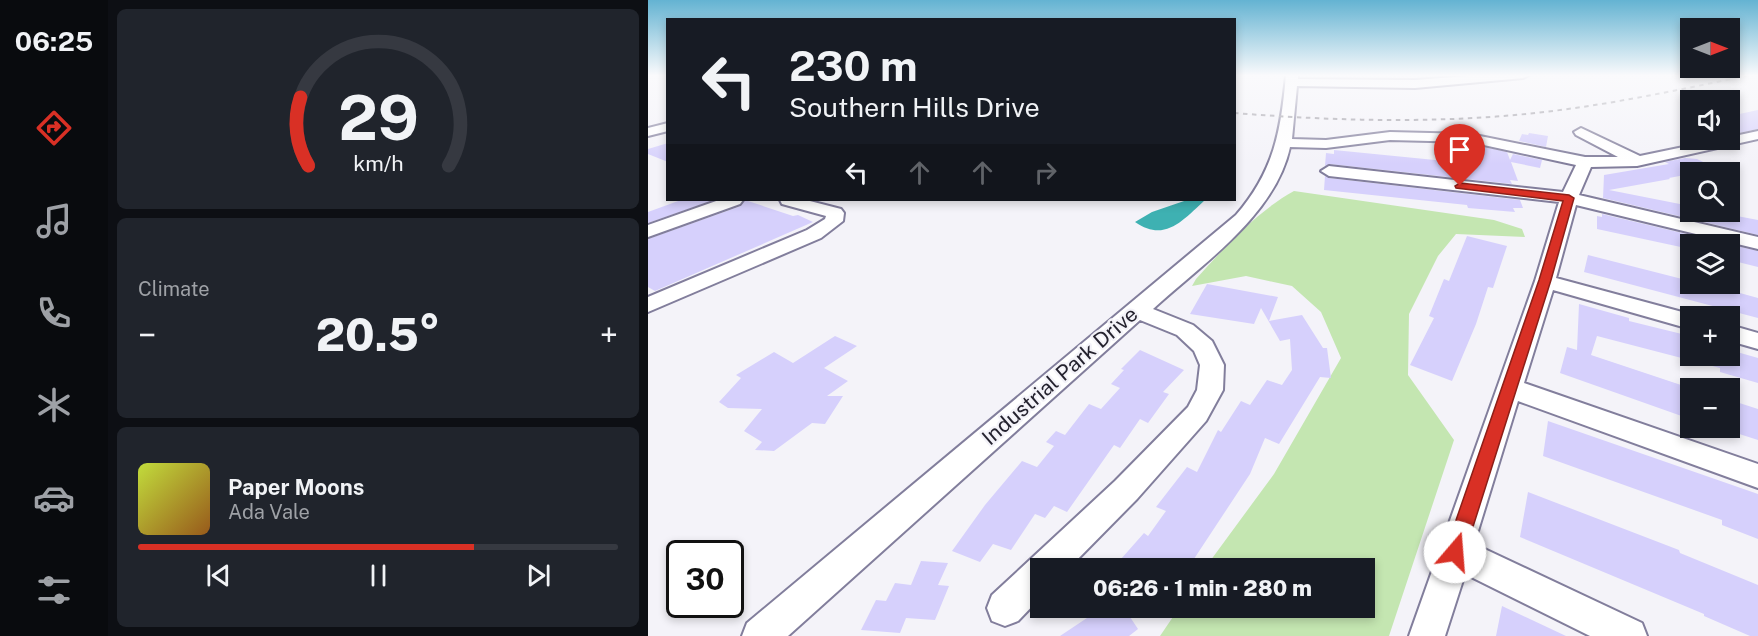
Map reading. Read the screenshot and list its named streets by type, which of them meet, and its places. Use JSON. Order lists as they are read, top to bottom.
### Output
{
  "streets": {
    "street": ["Industrial Park Drive"]
  },
  "north": "right",
  "page": {
    "tabs": "06:25",
    "map_buttons": ["+", "−"],
    "turn": ["230 m", "Southern Hills Drive"],
    "tile": "Climate",
    "heat": ["−", "20.5°", "+"],
    "song": ["Paper Moons", "Ada Vale"],
    "limit": "30",
    "trip": "06:26 · 1 min · 280 m",
    "gauge": ["29", "km/h"]
  }
}
